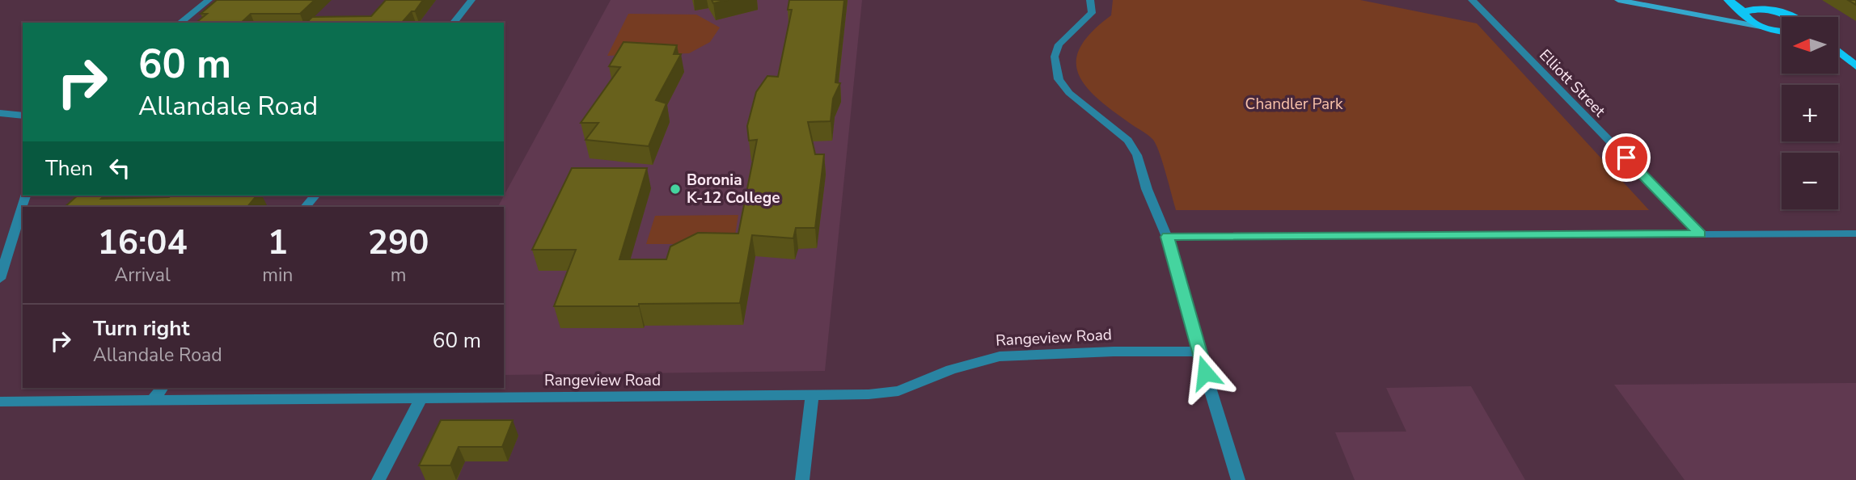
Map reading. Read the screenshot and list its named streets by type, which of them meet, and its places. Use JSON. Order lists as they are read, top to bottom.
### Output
{
  "streets": {
    "street": ["Elliott Street", "Rangeview Road"]
  },
  "parks": ["Chandler Park"],
  "places": ["Boronia K-12 College"],
  "north": "left",
  "page": {
    "map_buttons": ["+", "−"],
    "turn": ["60 m", "Allandale Road"],
    "then": "Then",
    "eta": [
      "16:04",
      "Arrival",
      "1",
      "min",
      "290",
      "m"
    ],
    "list": [
      {
        "name": "Turn right",
        "note": "Allandale Road",
        "value": "60 m"
      }
    ]
  }
}
